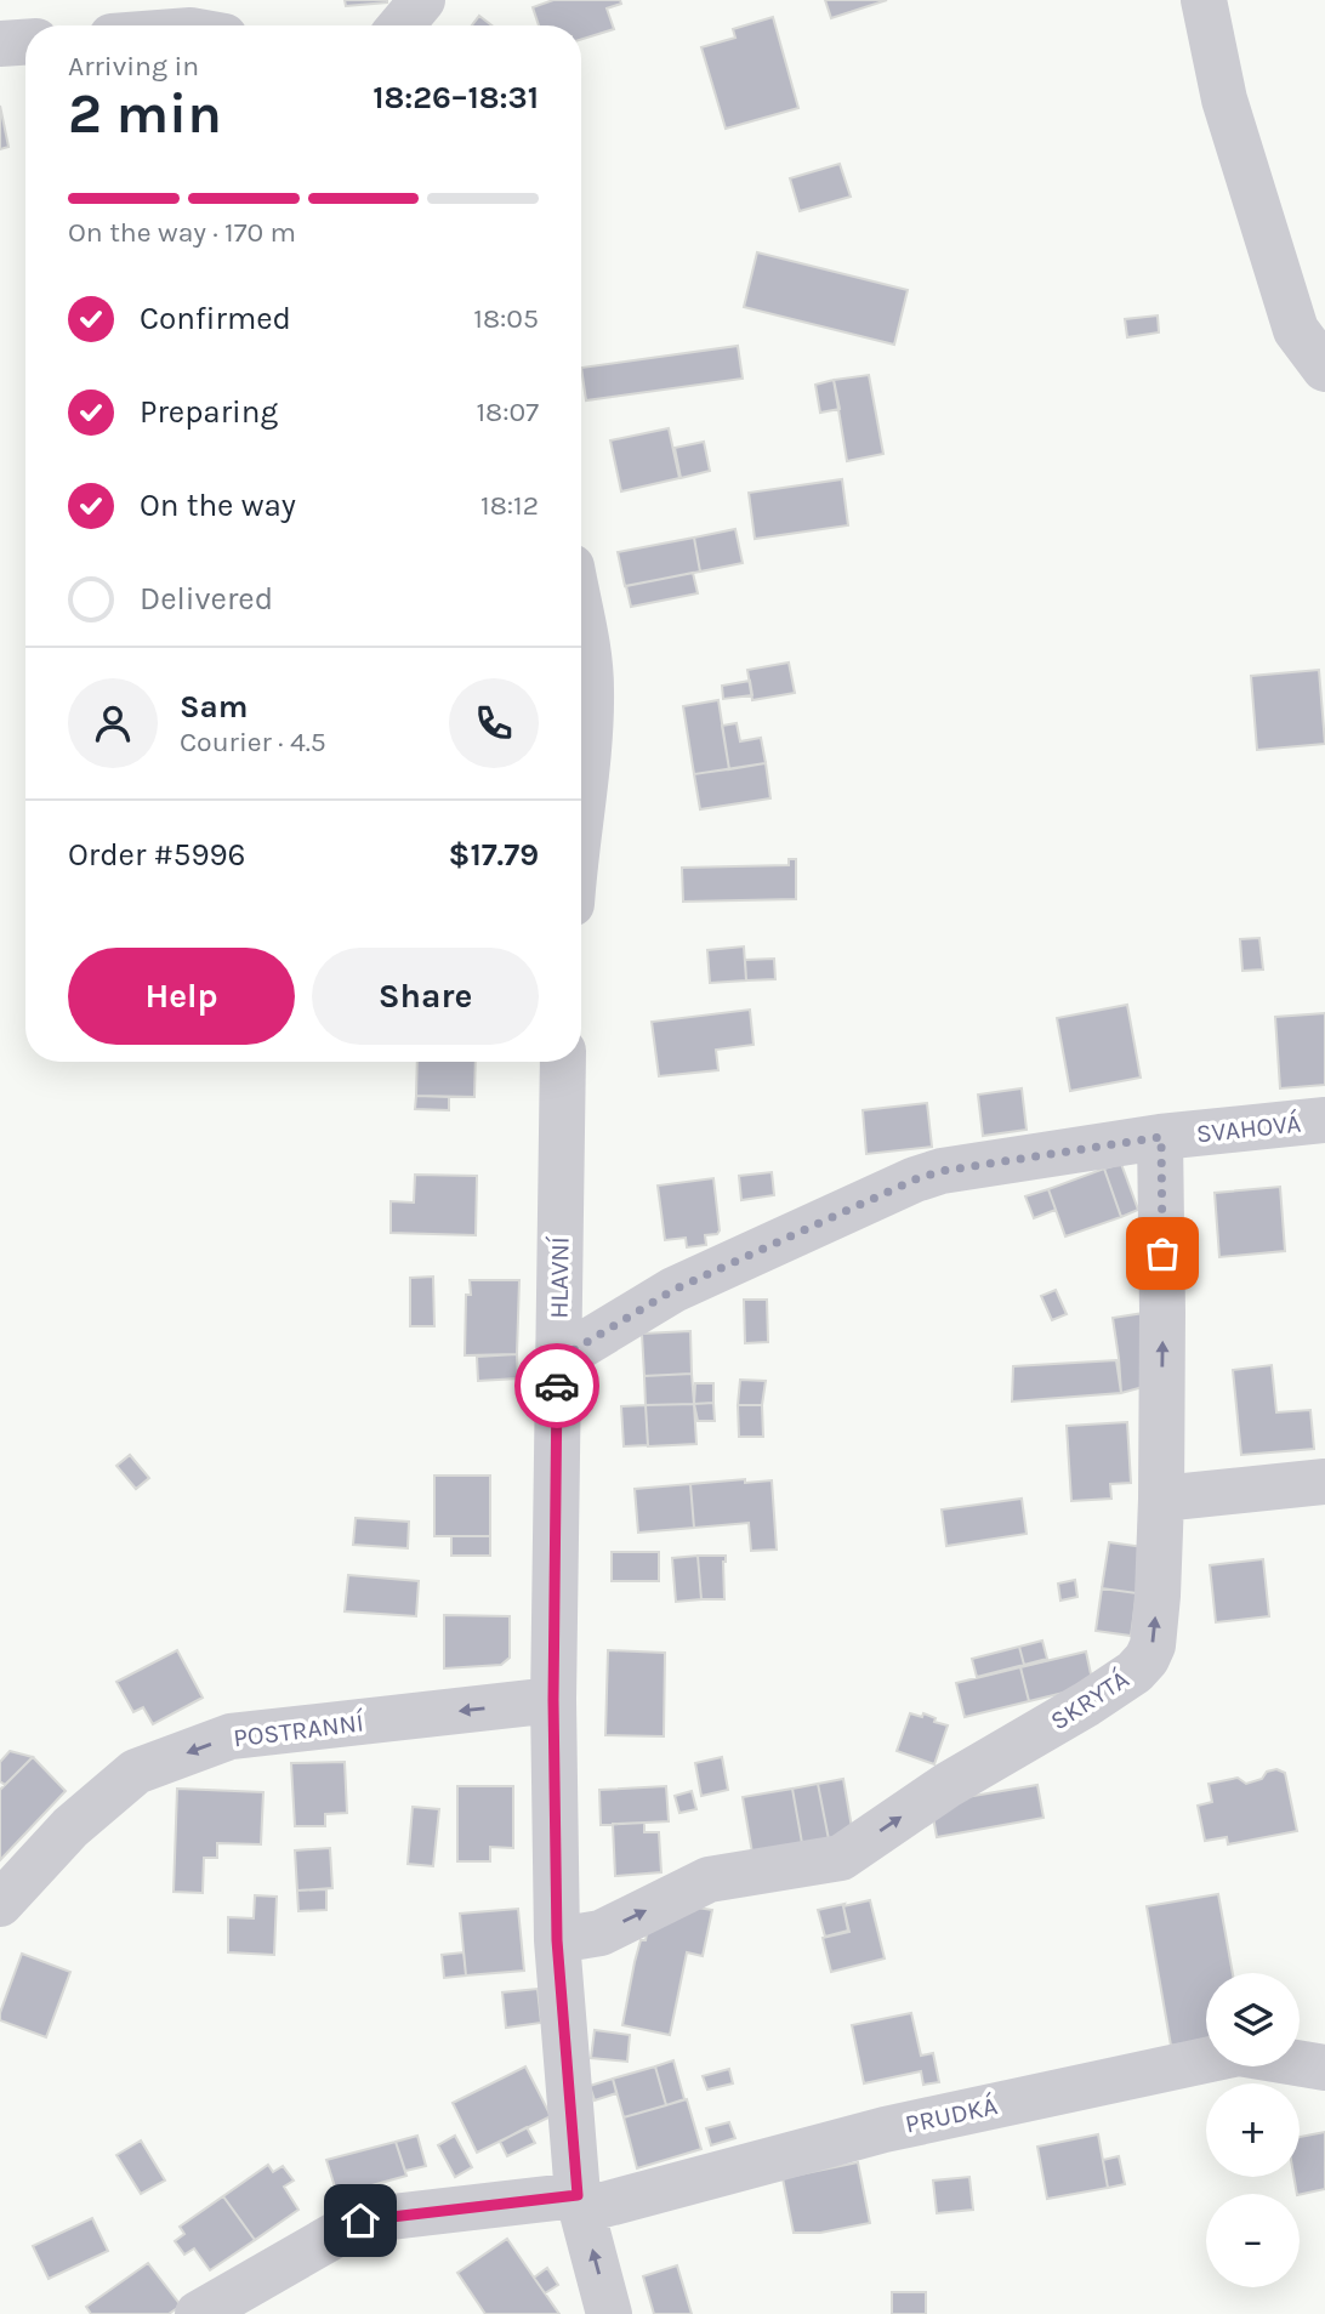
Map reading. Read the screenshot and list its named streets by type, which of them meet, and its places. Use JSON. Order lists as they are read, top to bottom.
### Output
{
  "streets": {
    "street": [
      "SVAHOVÁ",
      "HLAVNÍ",
      "SKRYTÁ",
      "POSTRANNÍ",
      "PRUDKÁ"
    ]
  },
  "crossings": [
    ["SVAHOVÁ", "HLAVNÍ"],
    ["SVAHOVÁ", "SKRYTÁ"],
    ["HLAVNÍ", "SKRYTÁ"],
    ["HLAVNÍ", "POSTRANNÍ"],
    ["HLAVNÍ", "PRUDKÁ"]
  ],
  "one_way": ["SKRYTÁ", "POSTRANNÍ"],
  "page": {
    "heading": ["2 min", "Arriving in", "18:26–18:31"],
    "panel": [
      "Sam",
      "Courier · 4.5",
      "Order #5996",
      "$17.79"
    ],
    "bar": "On the way · 170 m",
    "list": [
      ["Confirmed", "18:05"],
      ["Preparing", "18:07"],
      ["On the way", "18:12"],
      "Delivered"
    ],
    "buttons": ["Help", "Share"],
    "map_buttons": ["+", "−"]
  }
}
